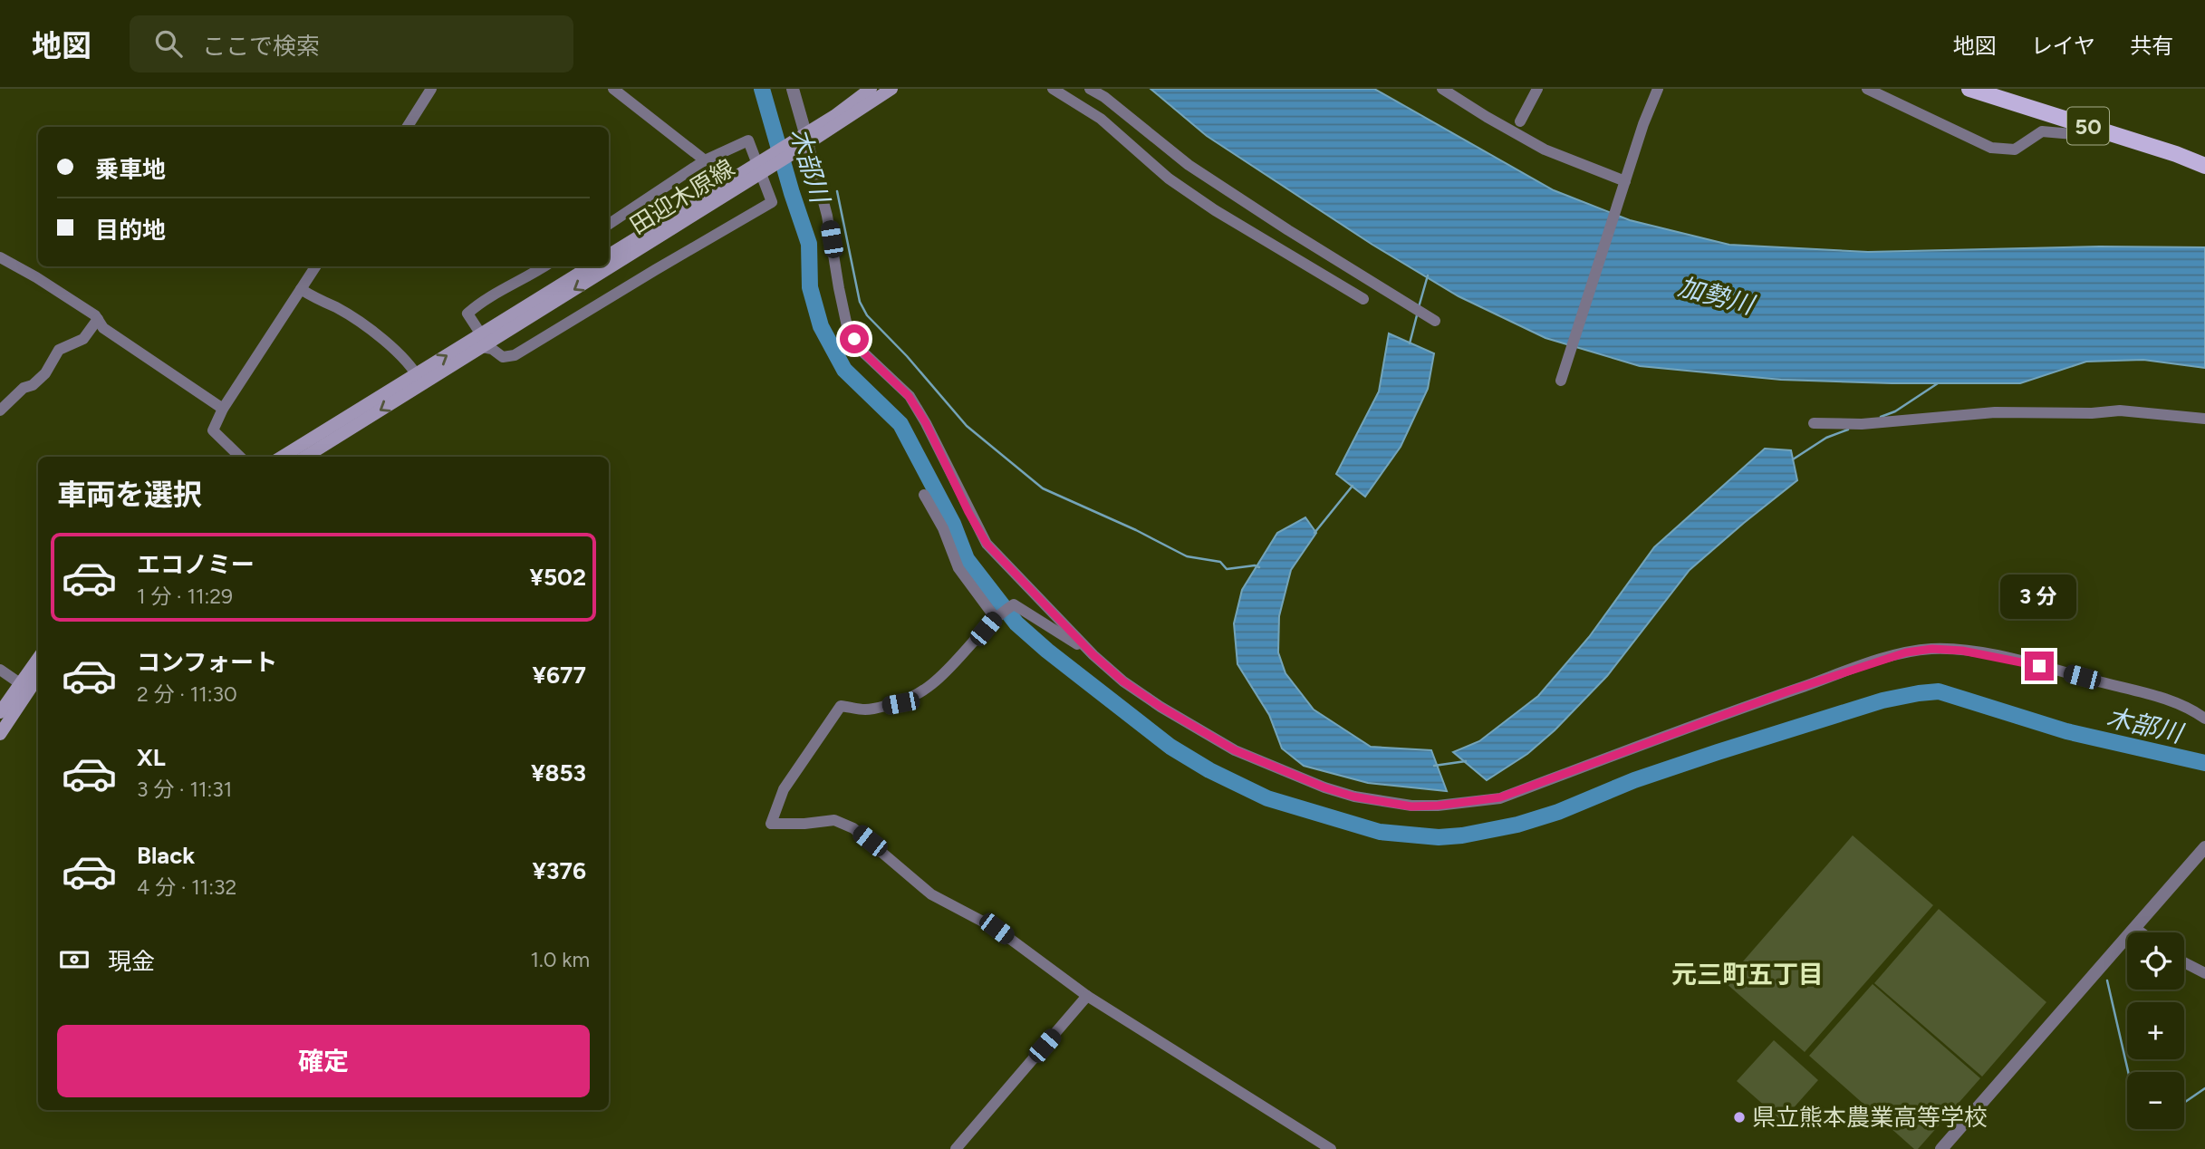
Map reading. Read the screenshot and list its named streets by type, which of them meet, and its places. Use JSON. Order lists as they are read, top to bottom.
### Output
{
  "streets": {
    "main road": ["50", "田迎木原線"]
  },
  "districts": ["元三町五丁目"],
  "water": ["木部川", "加勢川"],
  "places": ["県立熊本農業高等学校"],
  "page": {
    "header": "地図",
    "search": "ここで検索",
    "nav": ["地図", "レイヤ", "共有"],
    "banner": ["乗車地", "目的地"],
    "heading": "車両を選択",
    "list": [
      {
        "name": "エコノミー",
        "note": "1 分 · 11:29",
        "value": "¥502"
      },
      {
        "name": "コンフォート",
        "note": "2 分 · 11:30",
        "value": "¥677"
      },
      {
        "name": "XL",
        "note": "3 分 · 11:31",
        "value": "¥853"
      },
      {
        "name": "Black",
        "note": "4 分 · 11:32",
        "value": "¥376"
      }
    ],
    "bubble": "3 分",
    "pay": ["現金", "1.0 km"],
    "map_buttons": ["+", "−"],
    "buttons": "確定"
  }
}
